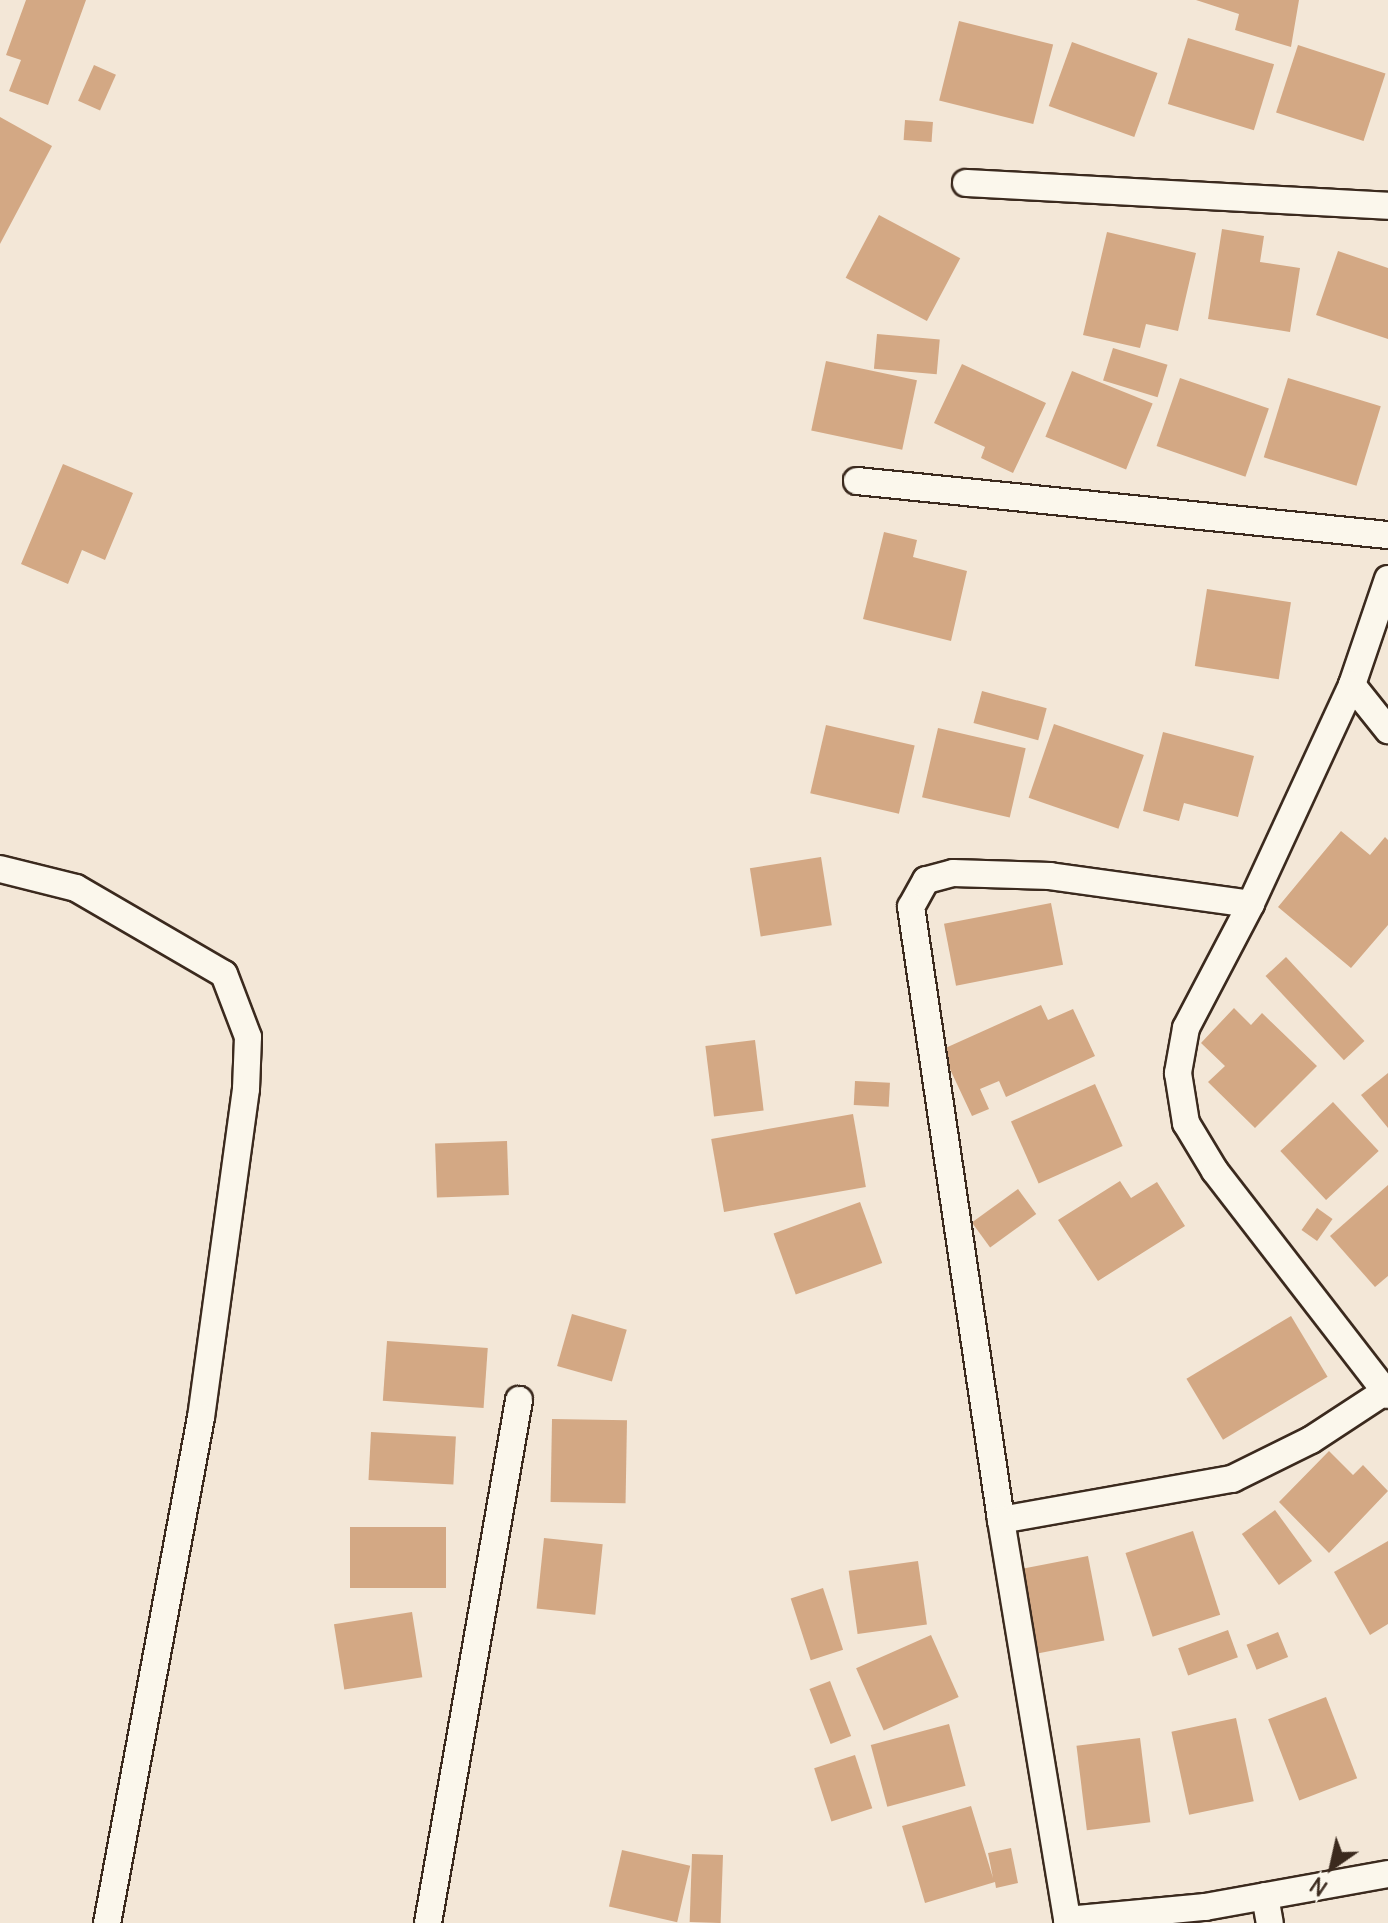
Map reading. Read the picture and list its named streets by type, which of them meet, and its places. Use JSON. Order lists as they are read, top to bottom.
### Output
{
  "north": "bottom left"
}
